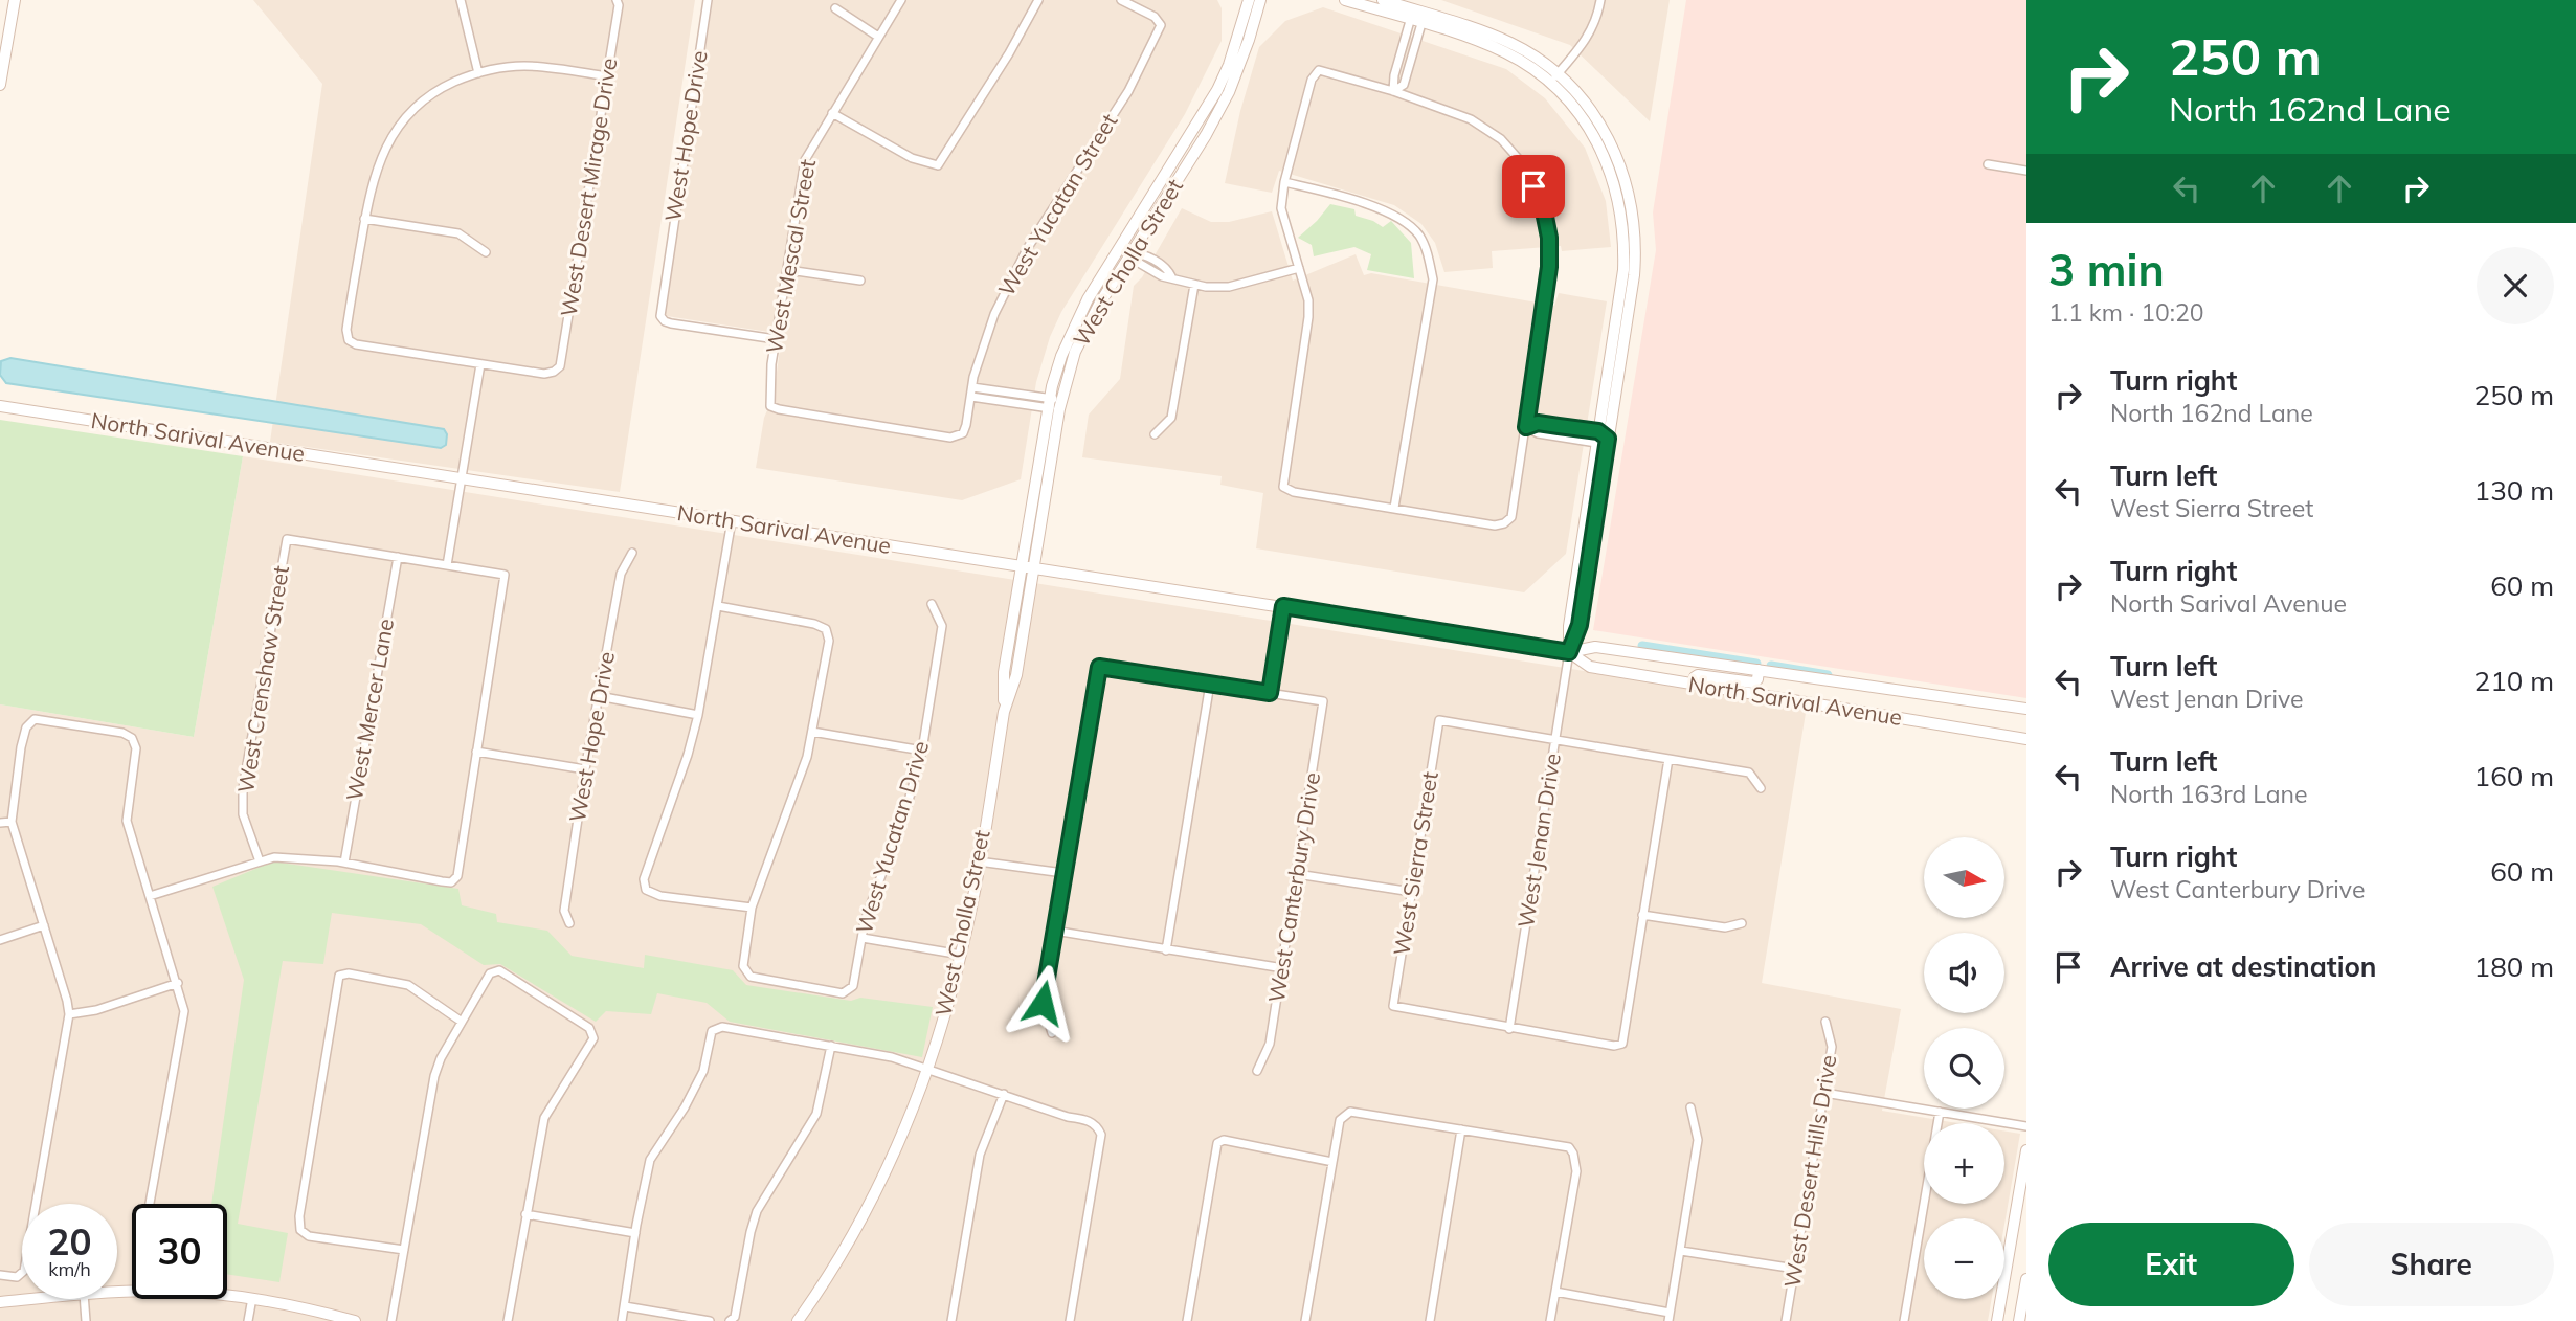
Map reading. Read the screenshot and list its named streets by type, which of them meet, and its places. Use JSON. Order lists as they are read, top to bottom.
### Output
{
  "streets": {
    "street": [
      "West Hope Drive",
      "West Desert Mirage Drive",
      "West Yucatan Street",
      "West Mescal Street",
      "West Cholla Street",
      "North Sarival Avenue",
      "West Crenshaw Street",
      "West Mercer Lane",
      "West Yucatan Drive",
      "West Jenan Drive",
      "West Sierra Street",
      "West Canterbury Drive",
      "West Desert Hills Drive"
    ]
  },
  "crossings": [
    ["West Hope Drive", "West Mescal Street"],
    ["West Yucatan Street", "West Mescal Street"],
    ["West Cholla Street", "North Sarival Avenue"],
    ["North Sarival Avenue", "West Jenan Drive"],
    ["West Crenshaw Street", "West Mercer Lane"],
    ["West Jenan Drive", "West Sierra Street"]
  ],
  "north": "right",
  "page": {
    "turn": ["250 m", "North 162nd Lane"],
    "heading": ["3 min", "1.1 km · 10:20"],
    "list": [
      {
        "name": "Turn right",
        "note": "North 162nd Lane",
        "value": "250 m"
      },
      {
        "name": "Turn left",
        "note": "West Sierra Street",
        "value": "130 m"
      },
      {
        "name": "Turn right",
        "note": "North Sarival Avenue",
        "value": "60 m"
      },
      {
        "name": "Turn left",
        "note": "West Jenan Drive",
        "value": "210 m"
      },
      {
        "name": "Turn left",
        "note": "North 163rd Lane",
        "value": "160 m"
      },
      {
        "name": "Turn right",
        "note": "West Canterbury Drive",
        "value": "60 m"
      },
      {
        "name": "Arrive at destination",
        "value": "180 m"
      }
    ],
    "map_buttons": ["+", "−"],
    "speed": "20 km/h",
    "limit": "30",
    "buttons": ["Exit", "Share"]
  }
}
